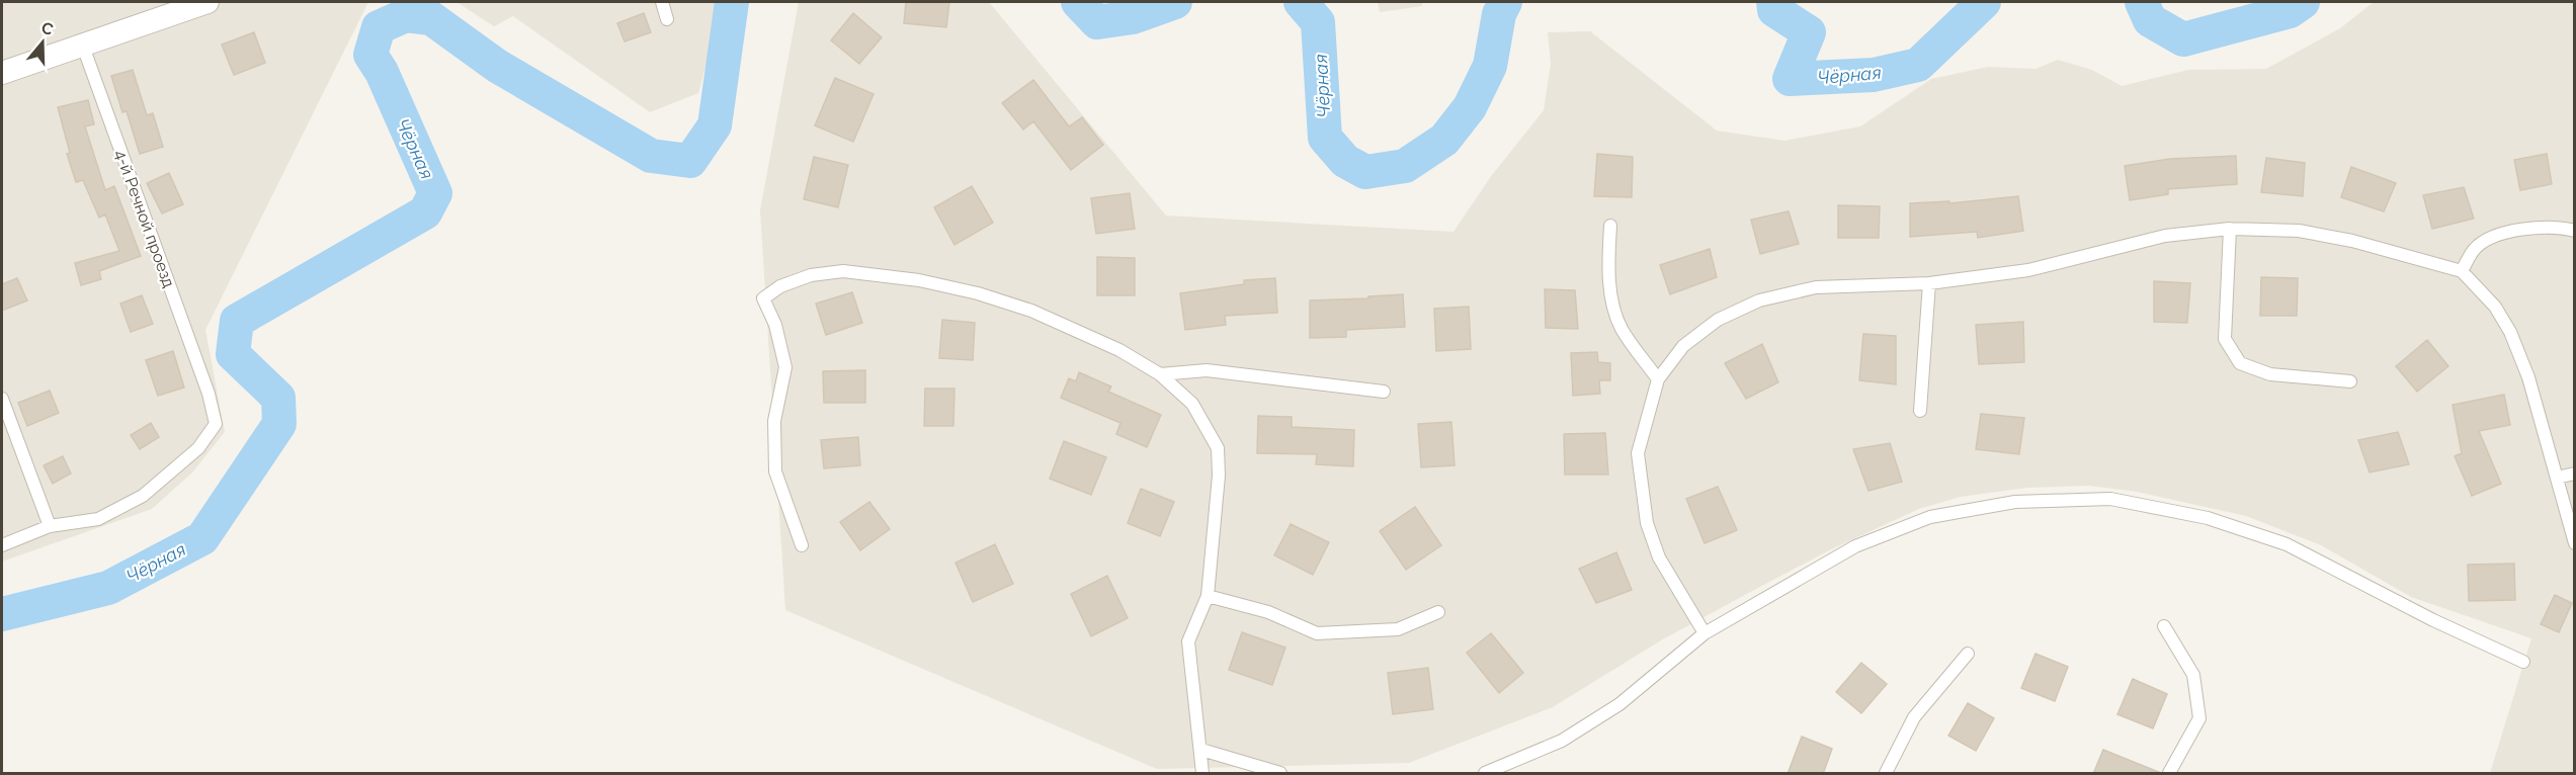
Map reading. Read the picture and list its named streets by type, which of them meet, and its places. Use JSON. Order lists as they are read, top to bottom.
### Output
{
  "streets": {
    "lane": ["4-й Речной проезд"]
  },
  "water": ["Чёрная"],
  "north": "top"
}
